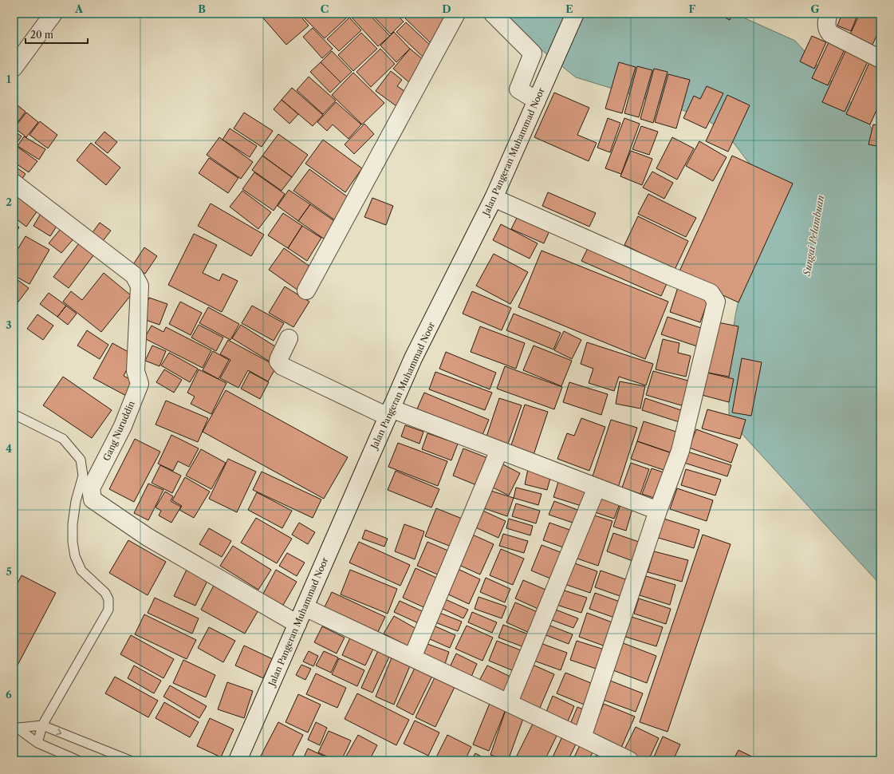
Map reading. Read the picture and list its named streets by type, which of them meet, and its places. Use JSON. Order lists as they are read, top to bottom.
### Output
{
  "streets": {
    "street": ["Jalan Pangeran Muhammad Noor", "Gang Nuruddin"]
  },
  "crossings": [
    ["Jalan Pangeran Muhammad Noor", "Gang Nuruddin"]
  ],
  "water": ["Sungai Pelambuan"],
  "scale_bar": "20 m",
  "grid": {
    "columns": [
      "A",
      "B",
      "C",
      "D",
      "E",
      "F",
      "G"
    ],
    "rows": [
      "1",
      "2",
      "3",
      "4",
      "5",
      "6"
    ]
  }
}
